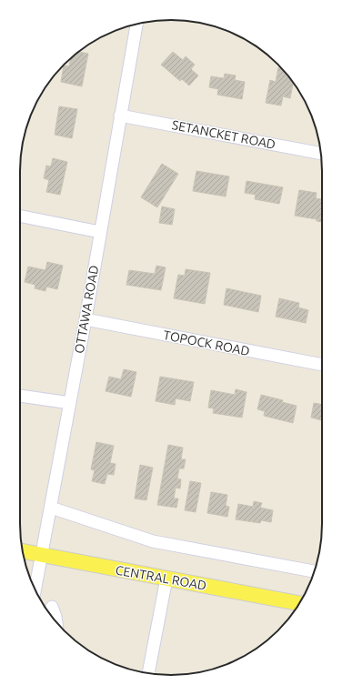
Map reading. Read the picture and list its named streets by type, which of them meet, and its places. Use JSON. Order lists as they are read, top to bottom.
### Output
{
  "streets": {
    "main road": ["CENTRAL ROAD"],
    "street": ["SETANCKET ROAD", "OTTAWA ROAD", "TOPOCK ROAD"]
  },
  "crossings": [
    ["SETANCKET ROAD", "OTTAWA ROAD"],
    ["OTTAWA ROAD", "TOPOCK ROAD"],
    ["OTTAWA ROAD", "CENTRAL ROAD"]
  ]
}
